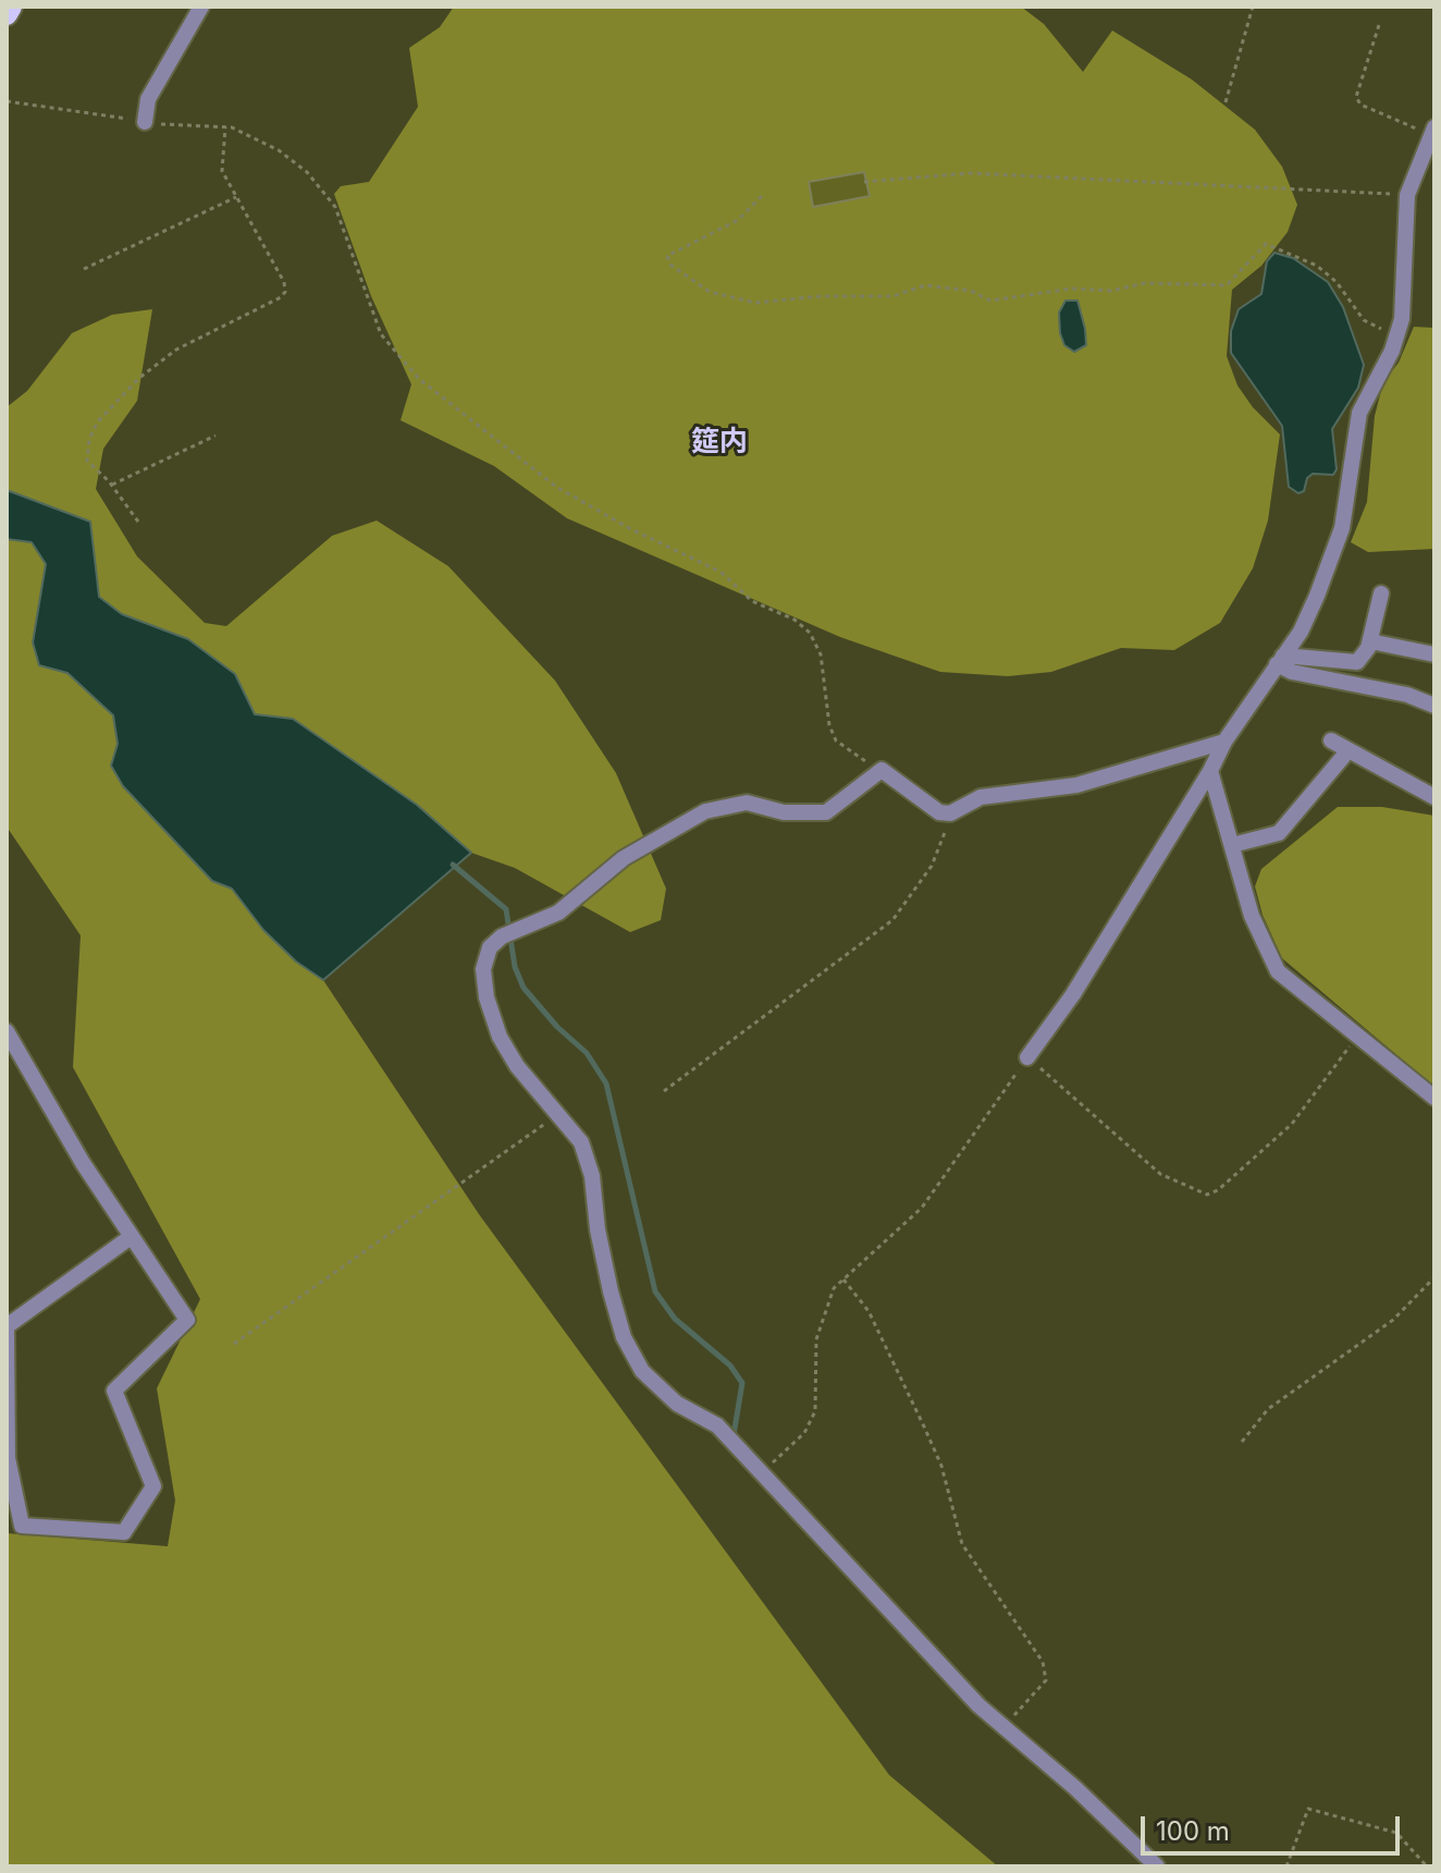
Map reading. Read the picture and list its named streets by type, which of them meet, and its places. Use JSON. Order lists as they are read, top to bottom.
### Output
{
  "districts": ["筵内"],
  "scale_bar": "100 m"
}
